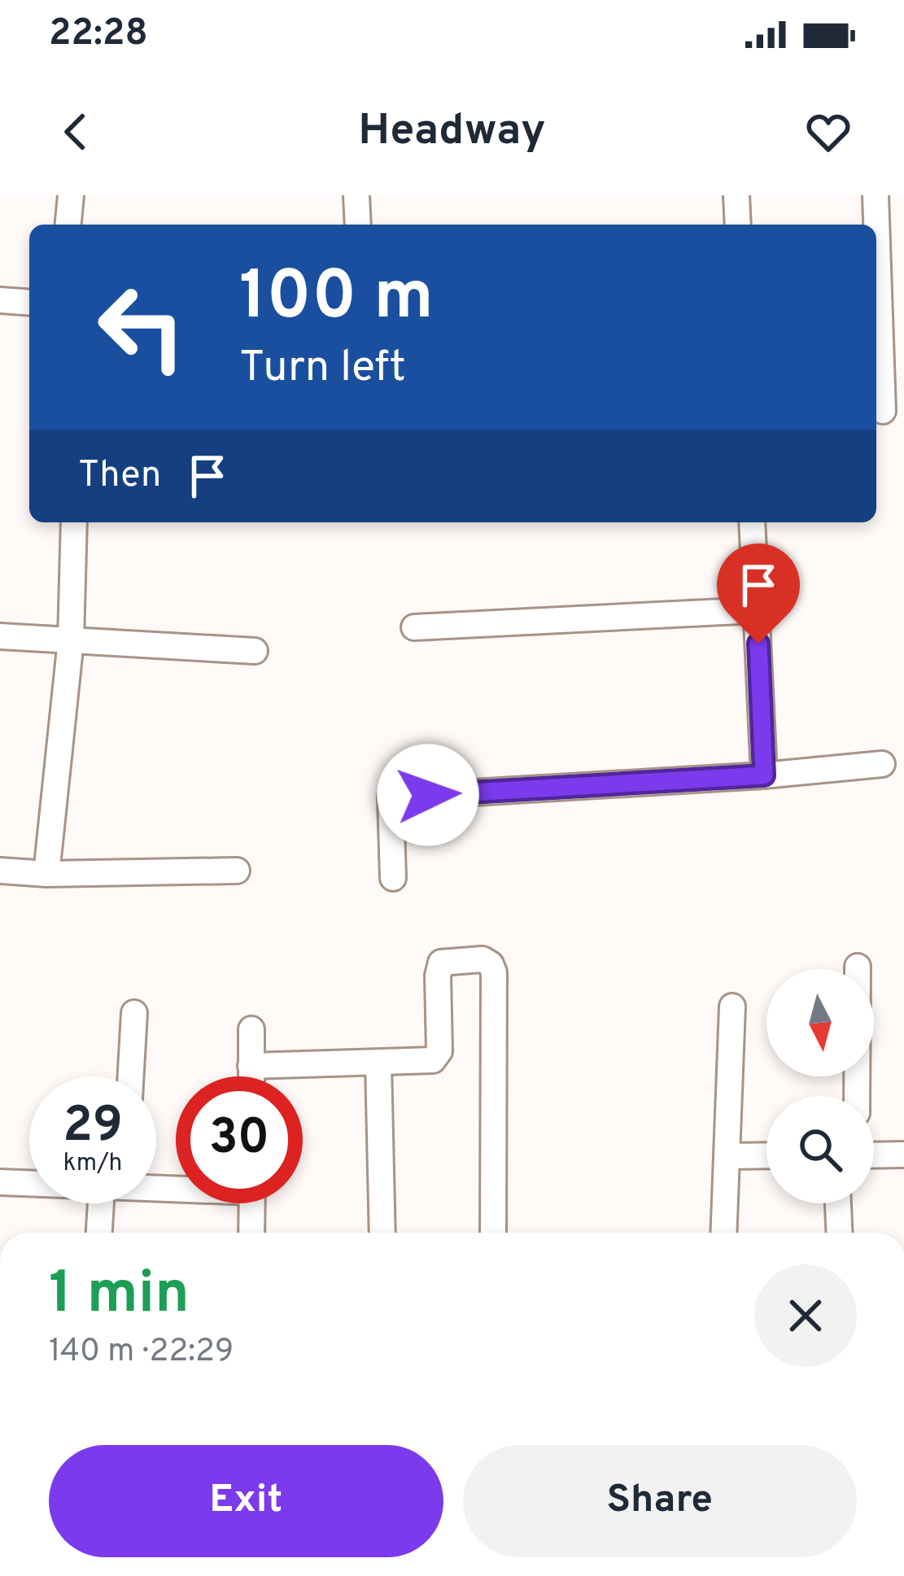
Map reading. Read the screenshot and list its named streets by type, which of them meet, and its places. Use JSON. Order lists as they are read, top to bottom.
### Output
{
  "north": "bottom",
  "page": {
    "status": "22:28",
    "header": "Headway",
    "turn": ["100 m", "Turn left"],
    "then": "Then",
    "speed": "29 km/h",
    "limit": "30",
    "heading": ["1 min", "140 m · 22:29"],
    "buttons": ["Exit", "Share"]
  }
}
